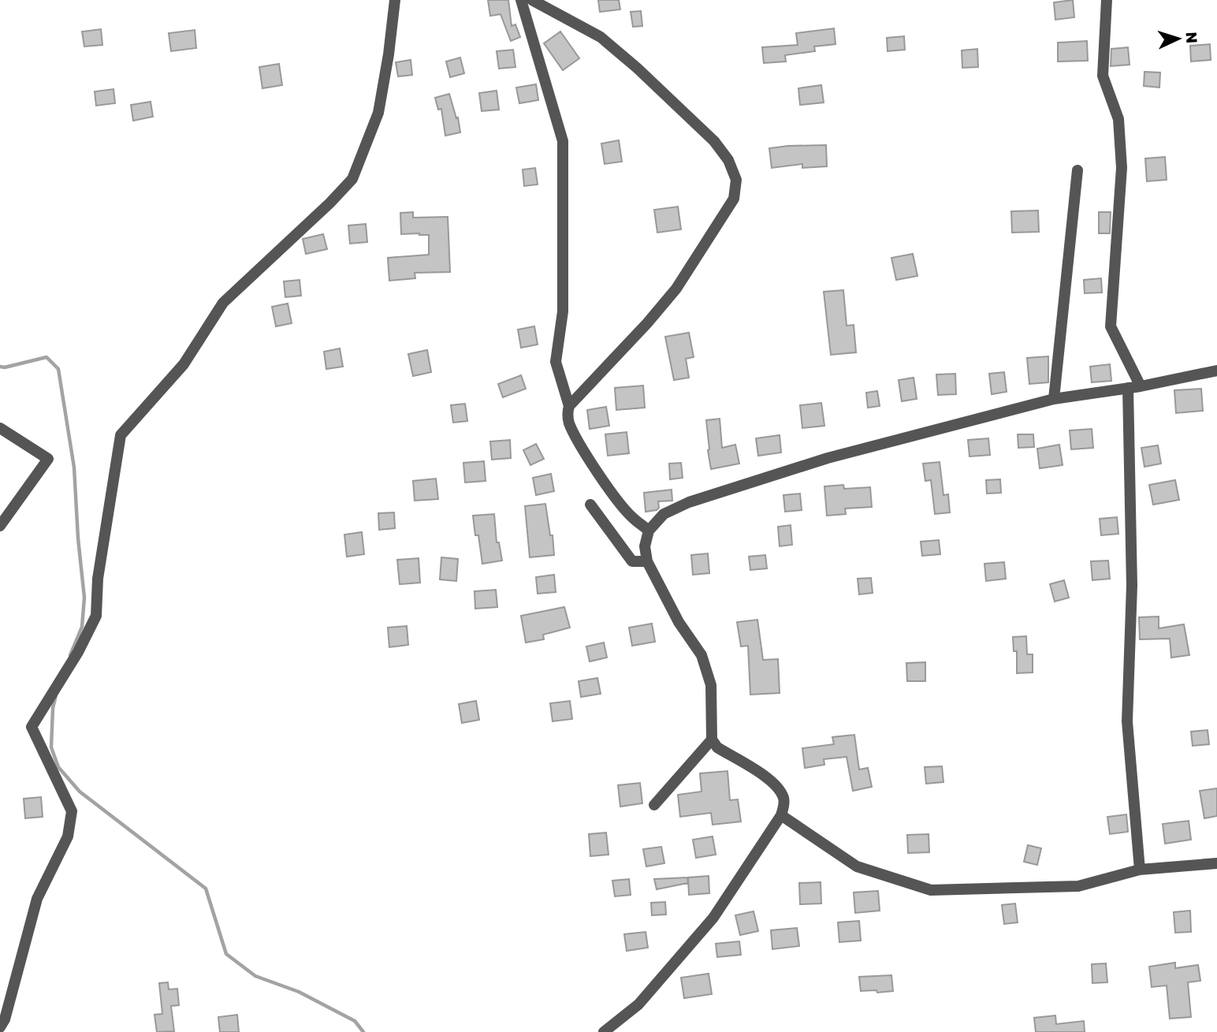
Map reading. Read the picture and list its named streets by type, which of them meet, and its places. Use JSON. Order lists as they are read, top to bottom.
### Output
{
  "north": "right"
}
